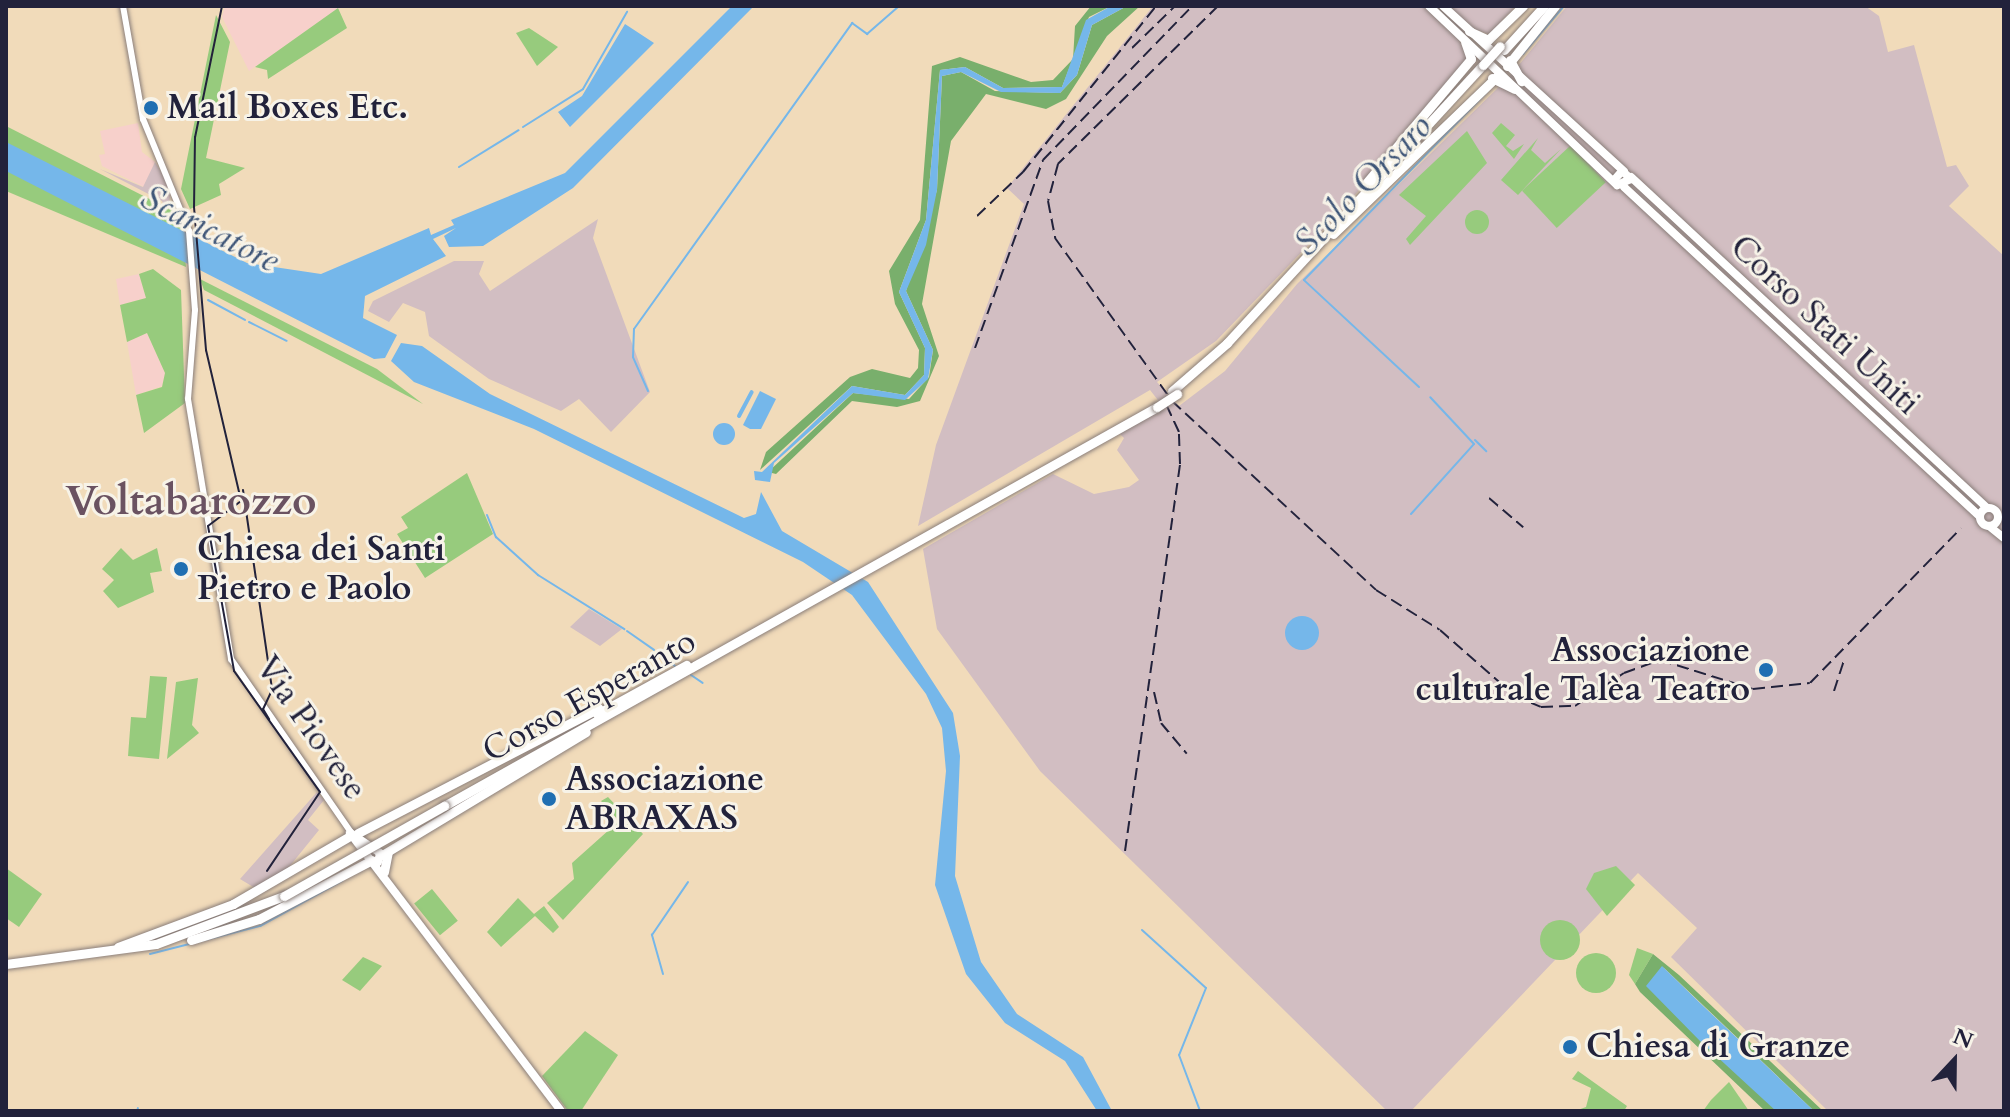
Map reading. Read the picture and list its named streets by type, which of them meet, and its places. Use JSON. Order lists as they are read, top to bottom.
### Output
{
  "streets": {
    "highway": ["Corso Esperanto"],
    "main road": ["Corso Stati Uniti", "Via Piovese"]
  },
  "districts": ["Voltabarozzo"],
  "water": ["Scolo Orsaro", "Scaricatore"],
  "places": [
    "Mail Boxes Etc.",
    "Chiesa dei Santi Pietro e Paolo",
    "Associazione culturale Talèa Teatro",
    "Associazione ABRAXAS",
    "Chiesa di Granze"
  ],
  "north": "top"
}
